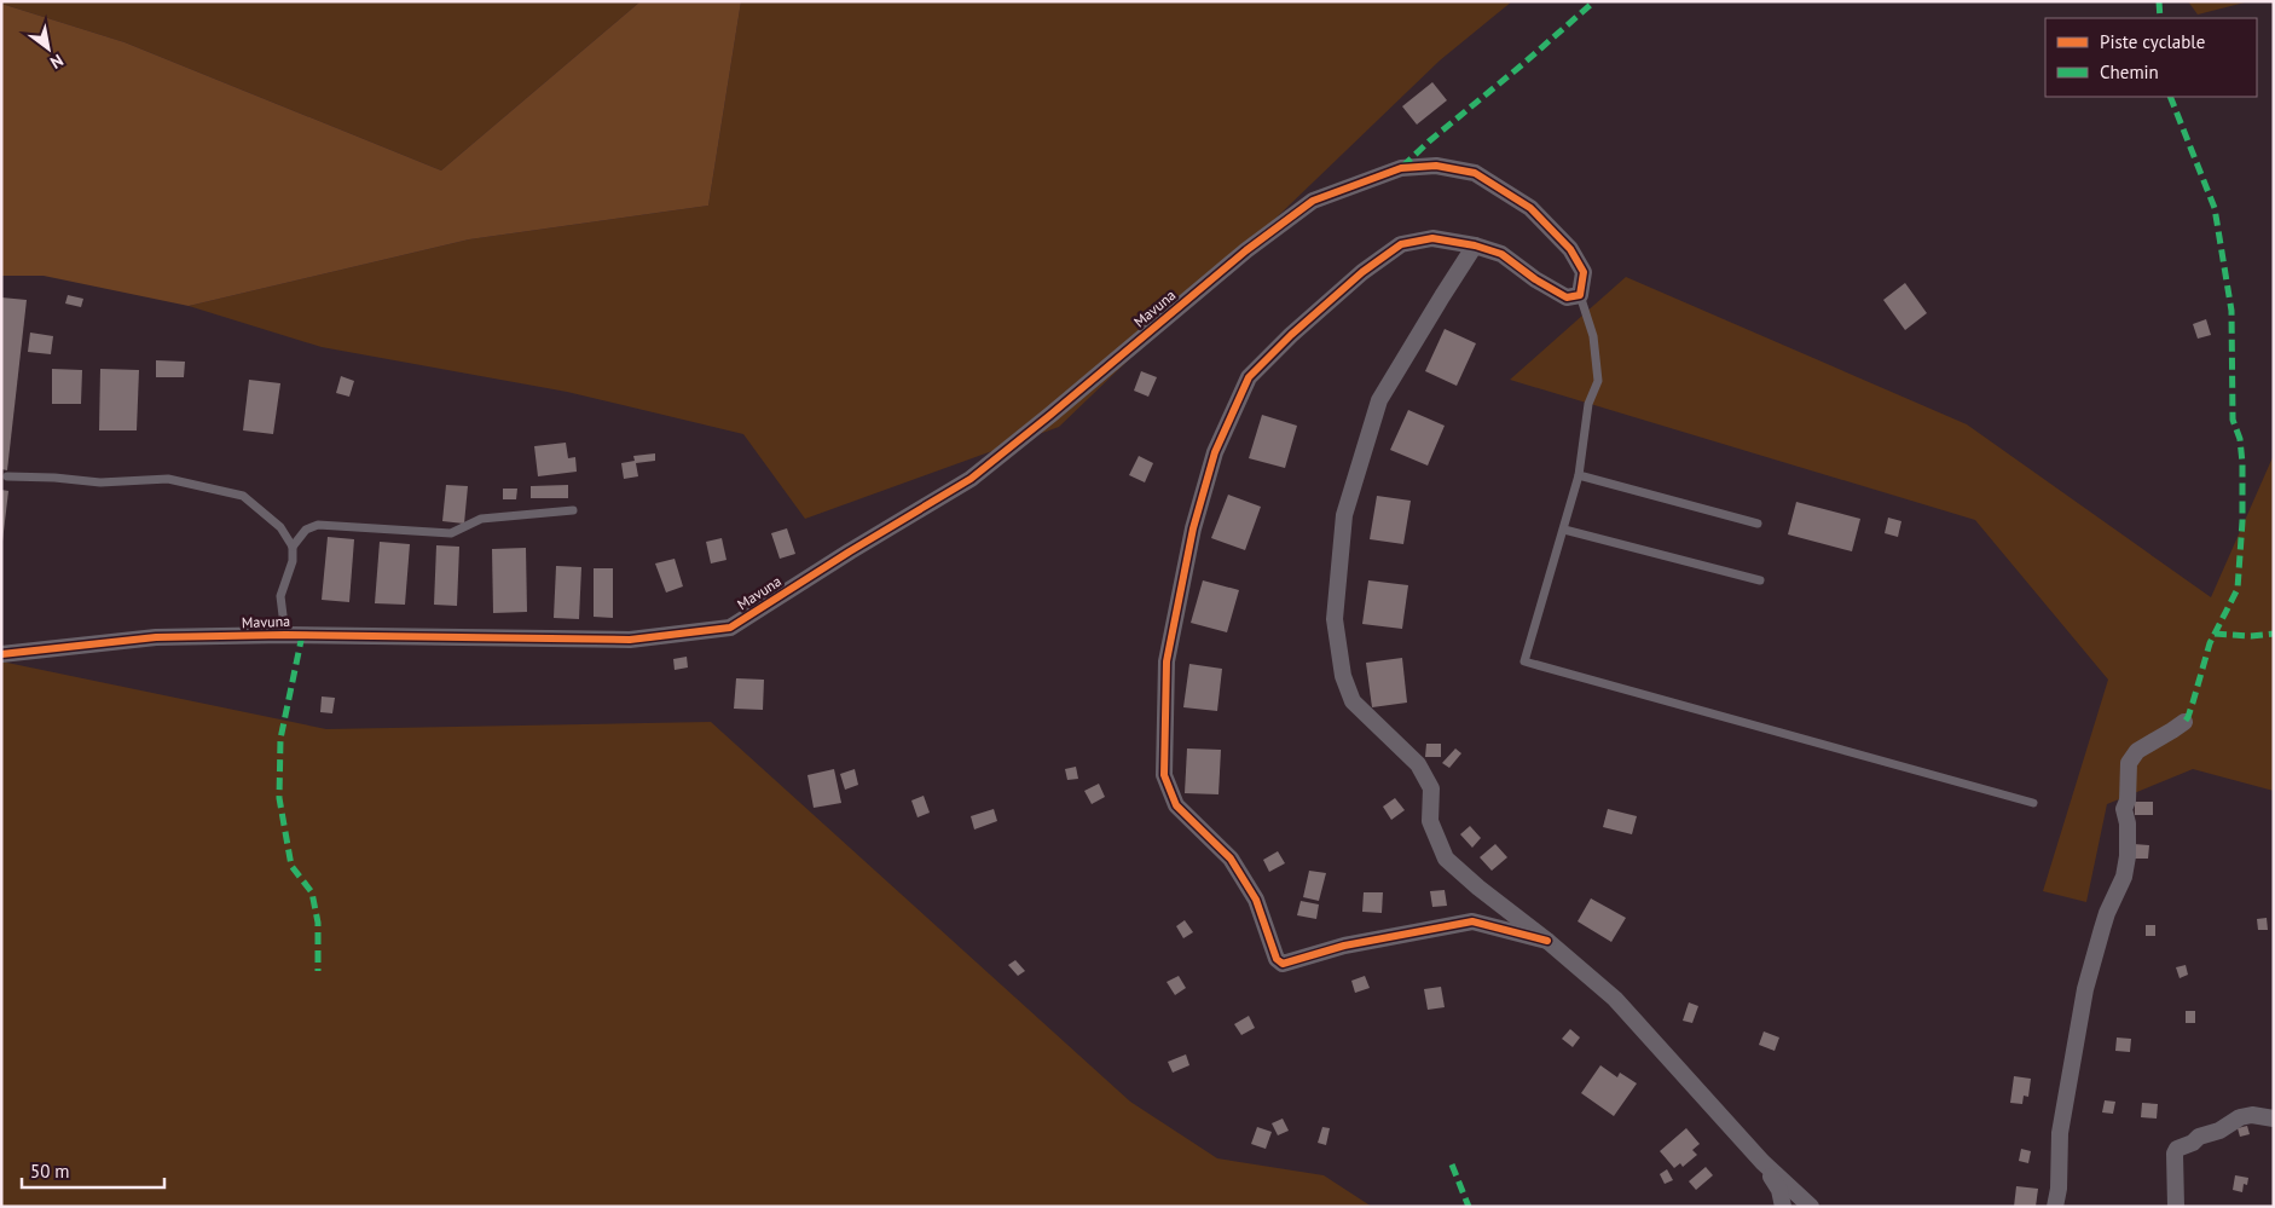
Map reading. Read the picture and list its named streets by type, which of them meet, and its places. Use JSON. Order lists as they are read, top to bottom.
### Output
{
  "streets": {
    "street": ["Mavuna"]
  },
  "legend": ["Piste cyclable", "Chemin"],
  "scale_bar": "50 m",
  "north": "bottom right"
}
